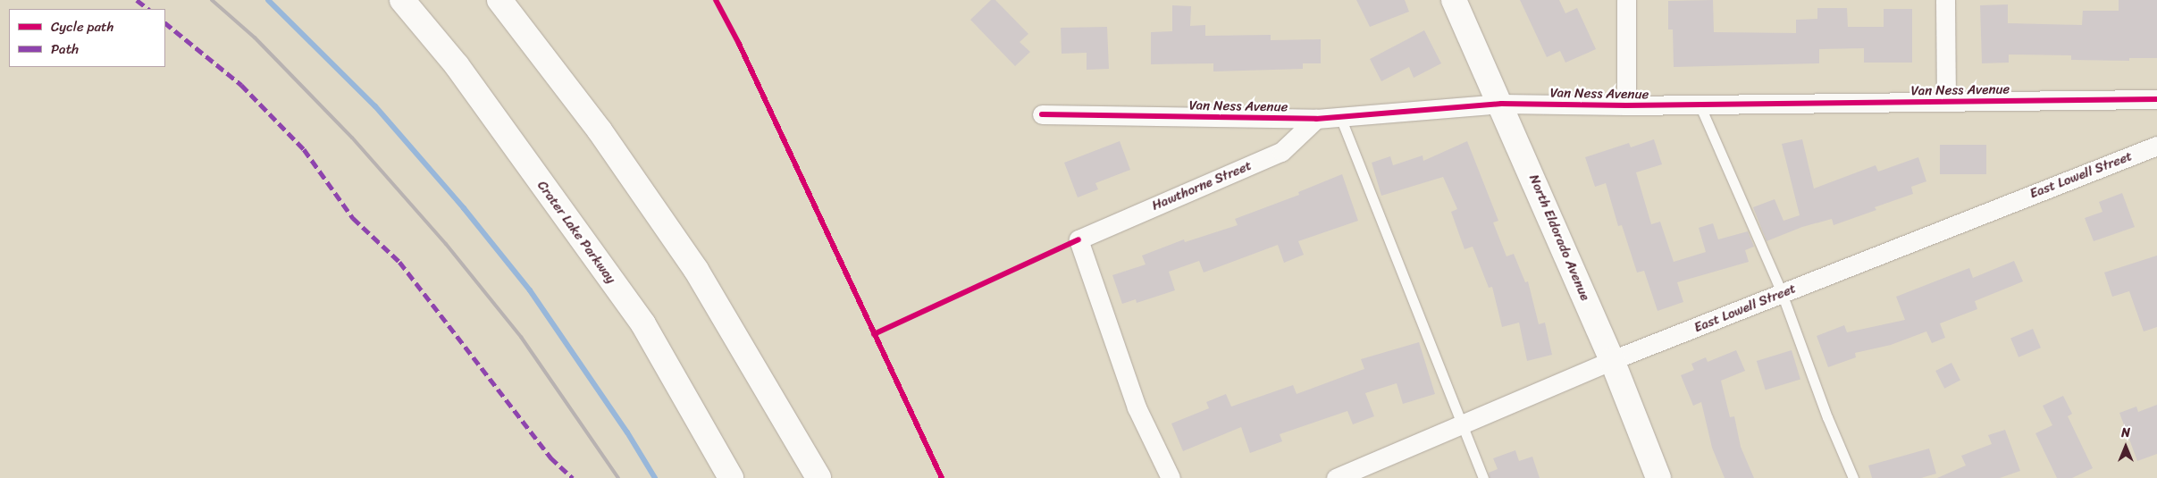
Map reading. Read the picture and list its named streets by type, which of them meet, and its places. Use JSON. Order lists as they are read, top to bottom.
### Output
{
  "streets": {
    "main road": ["Crater Lake Parkway", "North Eldorado Avenue"],
    "street": ["Van Ness Avenue", "East Lowell Street", "Hawthorne Street"]
  },
  "crossings": [
    ["Van Ness Avenue", "Hawthorne Street"],
    ["Van Ness Avenue", "North Eldorado Avenue"],
    ["East Lowell Street", "North Eldorado Avenue"]
  ],
  "legend": ["Cycle path", "Path"],
  "north": "top"
}
